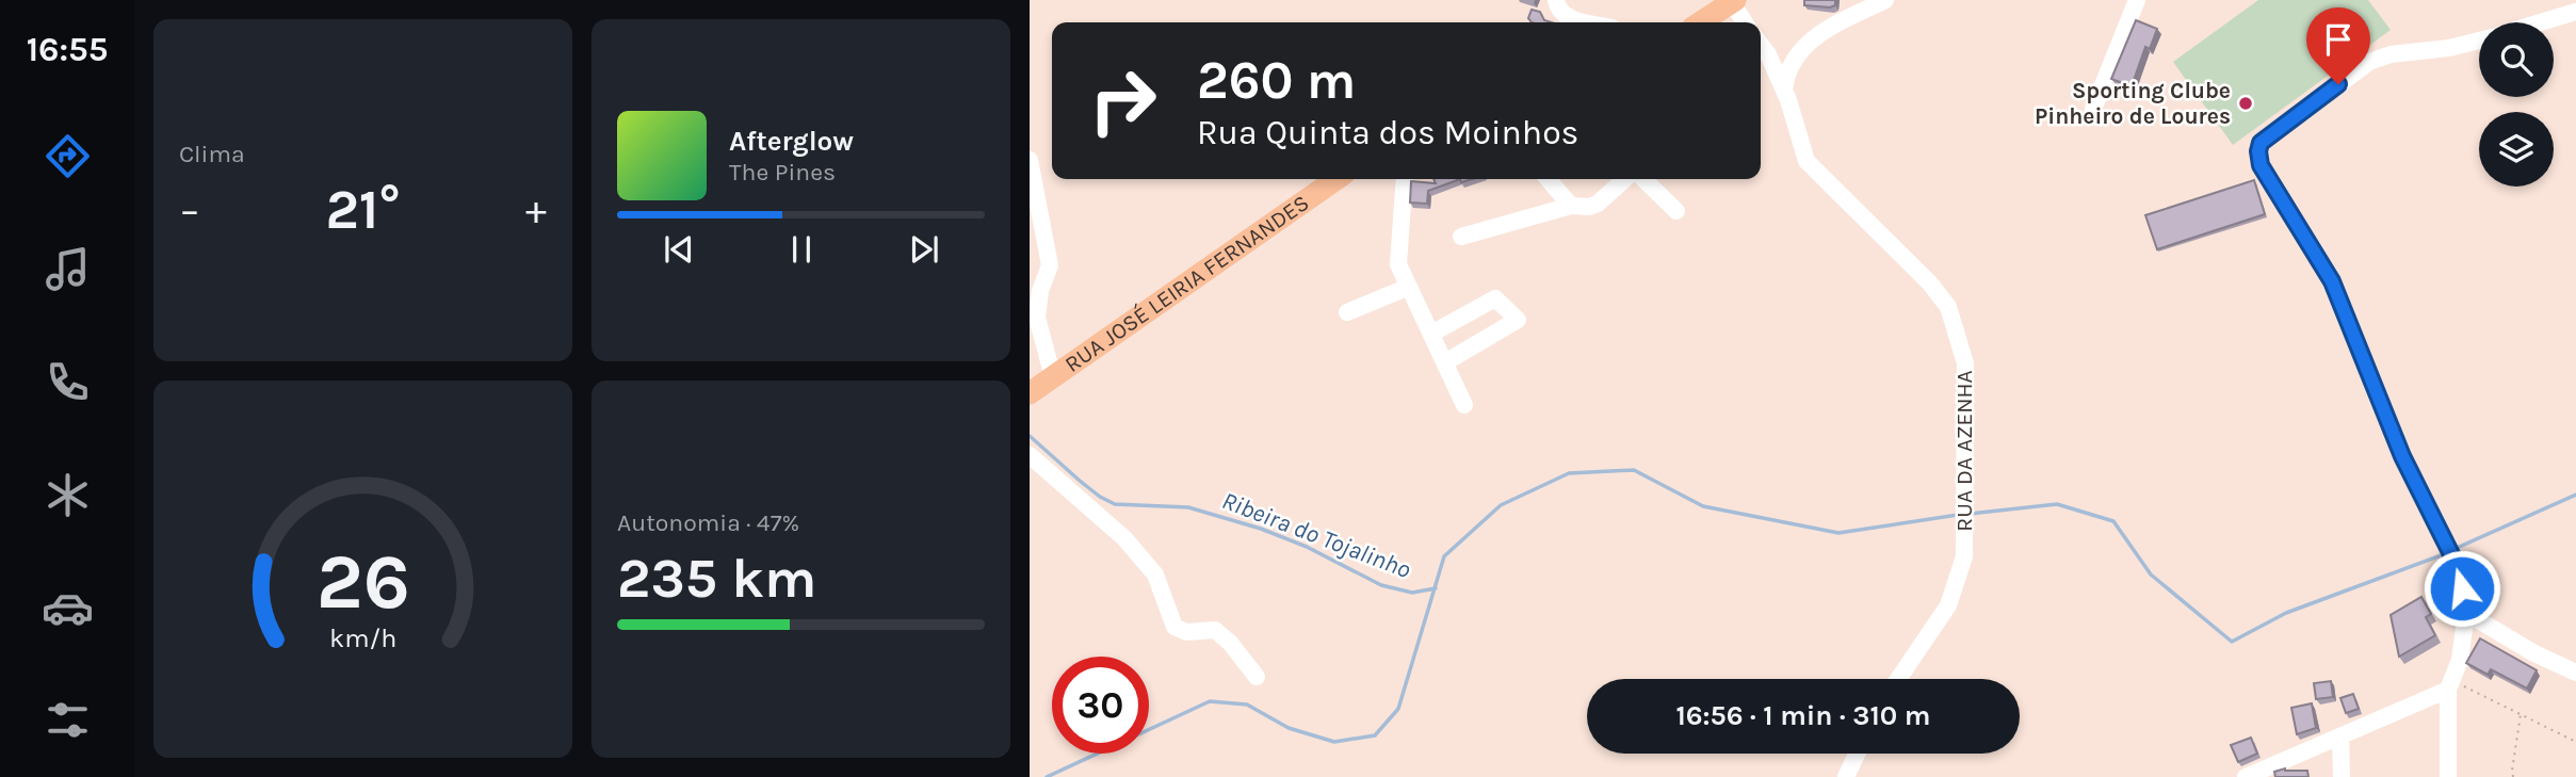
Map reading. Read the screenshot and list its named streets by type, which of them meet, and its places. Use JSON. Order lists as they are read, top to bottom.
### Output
{
  "streets": {
    "main road": ["RUA JOSÉ LEIRIA FERNANDES"],
    "street": ["RUA DA AZENHA"]
  },
  "water": ["Ribeira do Tojalinho"],
  "places": ["Sporting Clube Pinheiro de Loures"],
  "page": {
    "tabs": "16:55",
    "tile": [
      "Clima",
      ["Autonomia · 47%", "235 km"]
    ],
    "turn": ["260 m", "Rua Quinta dos Moinhos"],
    "song": ["Afterglow", "The Pines"],
    "heat": ["−", "21°", "+"],
    "limit": "30",
    "trip": "16:56 · 1 min · 310 m",
    "gauge": ["26", "km/h"]
  }
}
